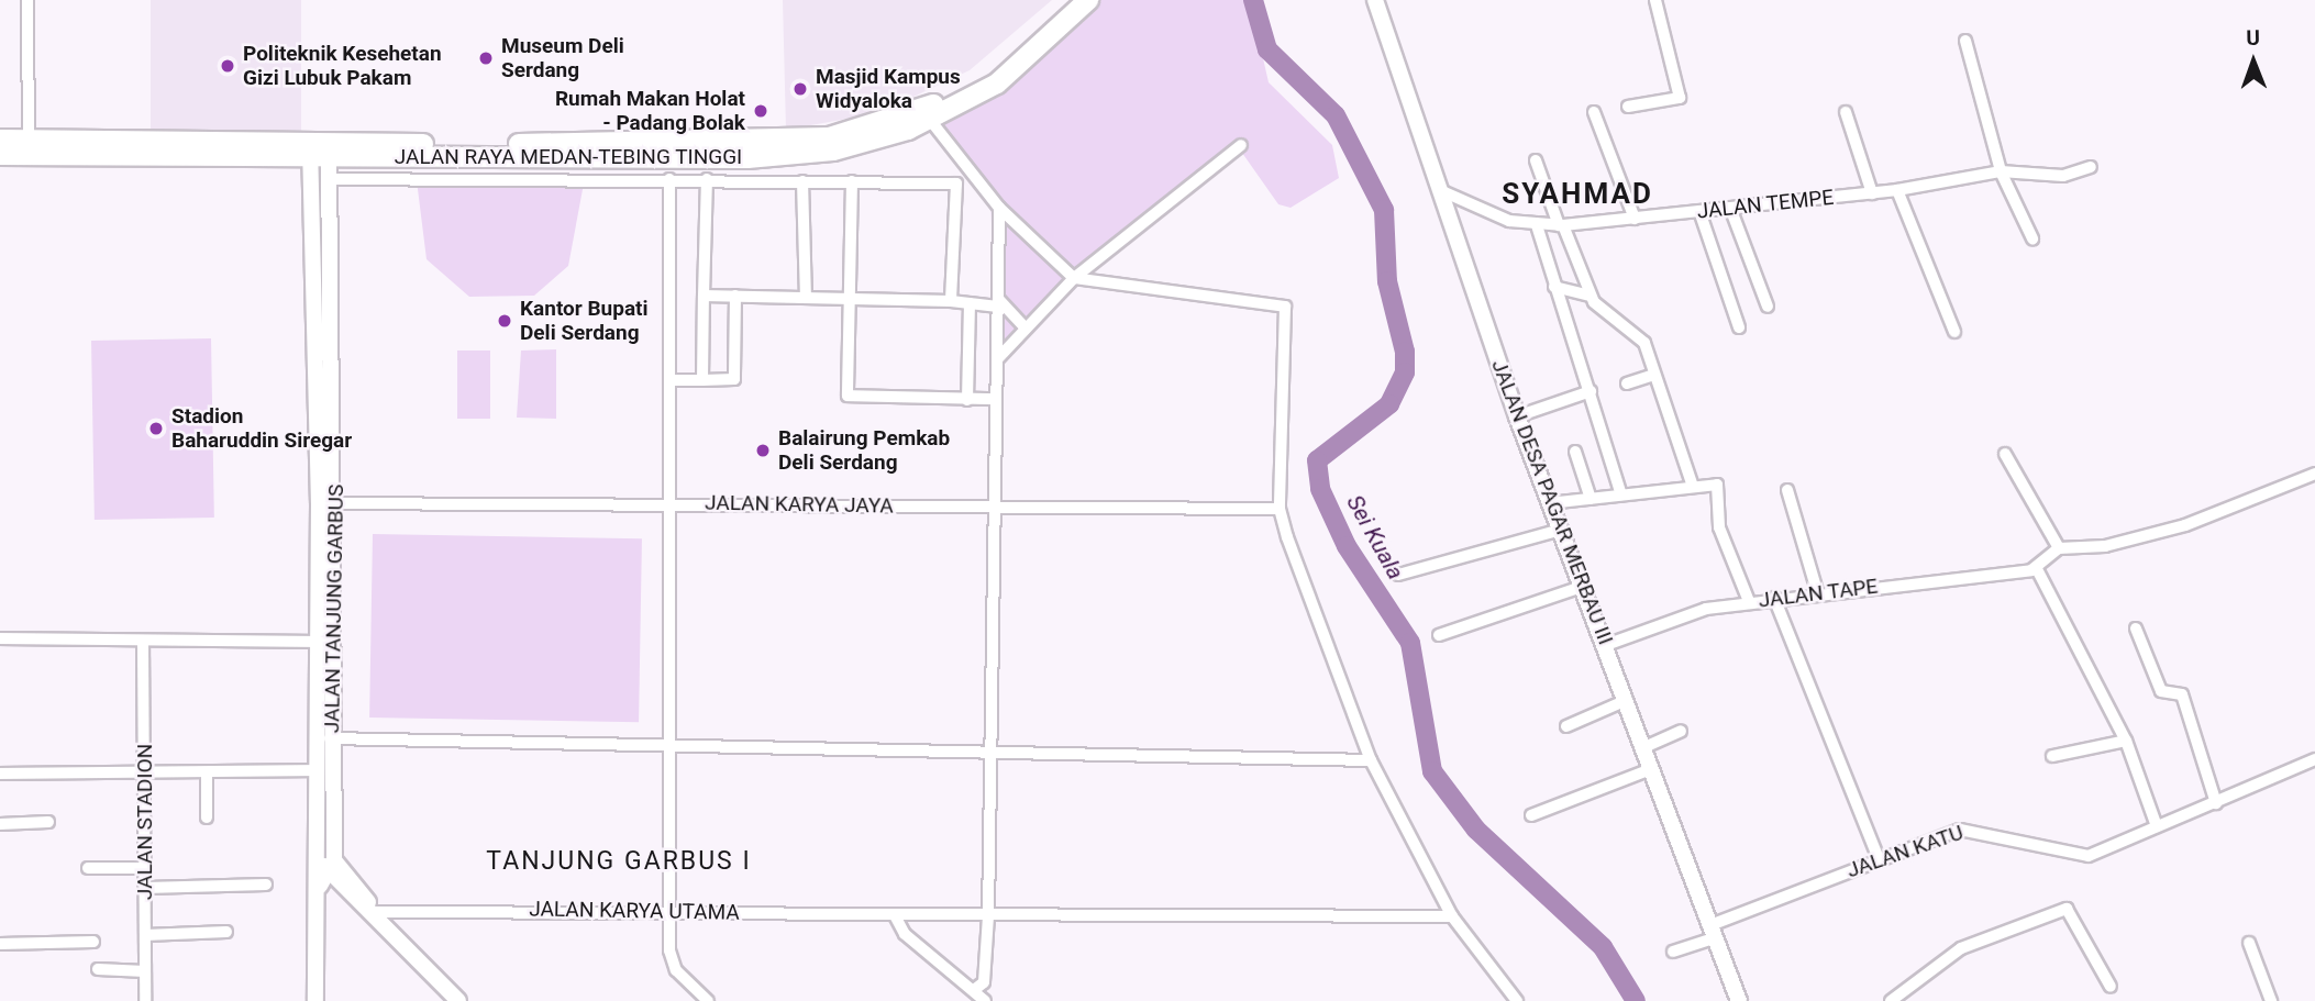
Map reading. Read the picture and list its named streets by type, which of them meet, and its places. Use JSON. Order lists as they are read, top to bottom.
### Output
{
  "streets": {
    "highway": ["JALAN RAYA MEDAN-TEBING TINGGI"],
    "street": [
      "JALAN TEMPE",
      "JALAN DESA PAGAR MERBAU III",
      "JALAN KARYA JAYA",
      "JALAN TAPE",
      "JALAN TANJUNG GARBUS",
      "JALAN STADION",
      "JALAN KATU",
      "JALAN KARYA UTAMA"
    ]
  },
  "crossings": [
    ["JALAN RAYA MEDAN-TEBING TINGGI", "JALAN TANJUNG GARBUS"],
    ["JALAN TEMPE", "JALAN DESA PAGAR MERBAU III"],
    ["JALAN DESA PAGAR MERBAU III", "JALAN TAPE"],
    ["JALAN DESA PAGAR MERBAU III", "JALAN KATU"],
    ["JALAN KARYA JAYA", "JALAN TANJUNG GARBUS"]
  ],
  "districts": ["SYAHMAD", "TANJUNG GARBUS I"],
  "water": ["Sei Kuala"],
  "places": [
    "Museum Deli Serdang",
    "Politeknik Kesehetan Gizi Lubuk Pakam",
    "Masjid Kampus Widyaloka",
    "Rumah Makan Holat - Padang Bolak",
    "Kantor Bupati Deli Serdang",
    "Stadion Baharuddin Siregar",
    "Balairung Pemkab Deli Serdang"
  ],
  "north": "top"
}
